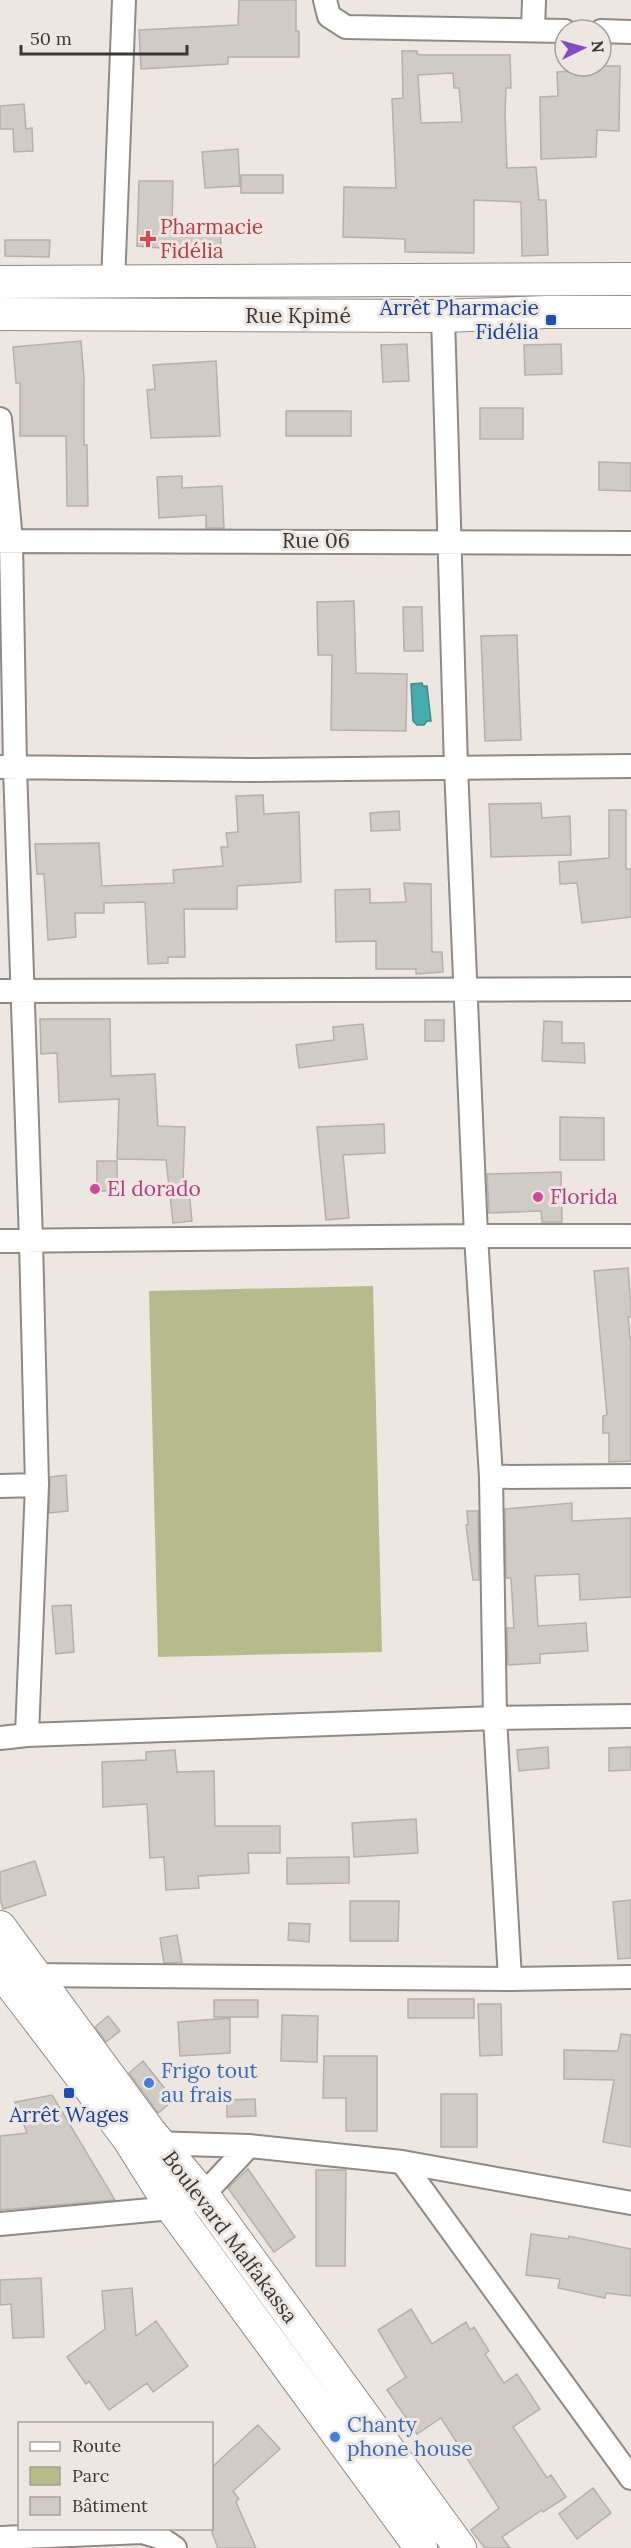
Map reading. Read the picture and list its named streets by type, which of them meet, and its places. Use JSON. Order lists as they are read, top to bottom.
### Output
{
  "streets": {
    "main road": ["Rue Kpimé", "Boulevard Malfakassa"],
    "street": ["Rue 06"]
  },
  "places": {
    "health": ["Pharmacie Fidélia"],
    "transit": ["Arrêt Pharmacie Fidélia", "Arrêt Wages"],
    "other": [
      "El dorado",
      "Florida",
      "Frigo tout au frais",
      "Chanty phone house"
    ]
  },
  "legend": ["Route", "Parc", "Bâtiment"],
  "scale_bar": "50 m",
  "north": "right"
}
